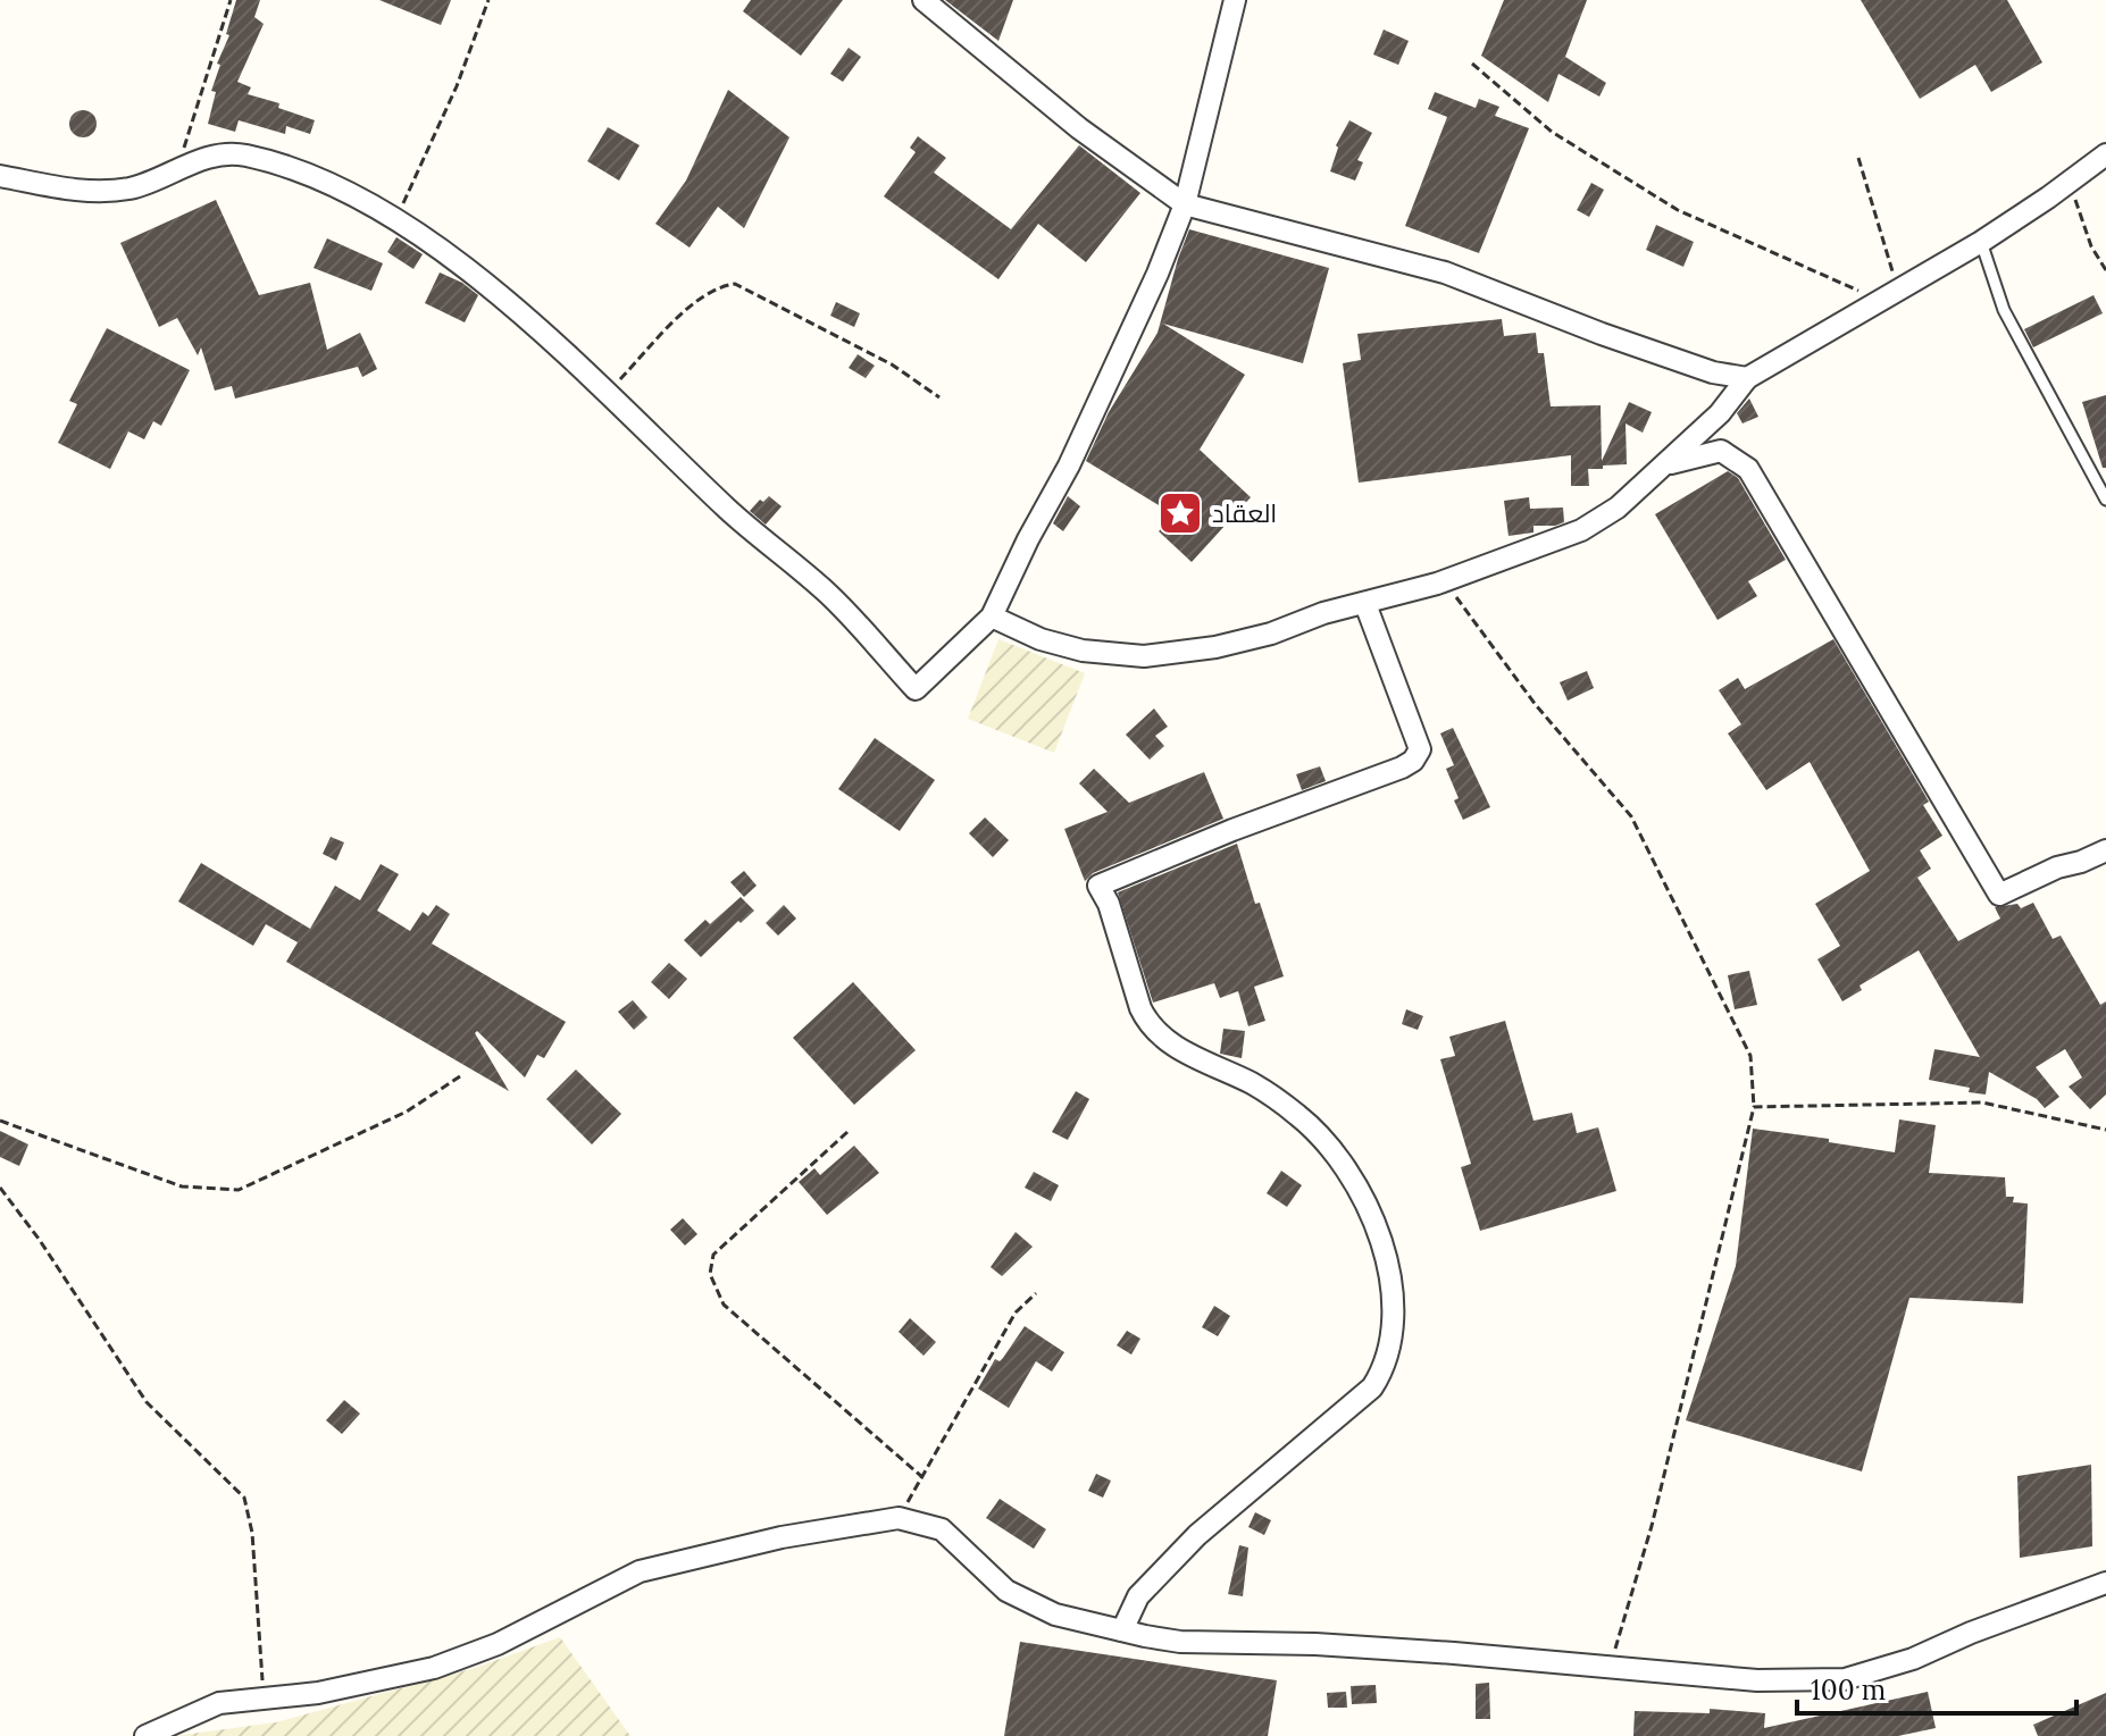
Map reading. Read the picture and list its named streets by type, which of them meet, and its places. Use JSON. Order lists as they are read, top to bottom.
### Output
{
  "places": {
    "place": ["العقاد"]
  },
  "scale_bar": "100 m"
}
